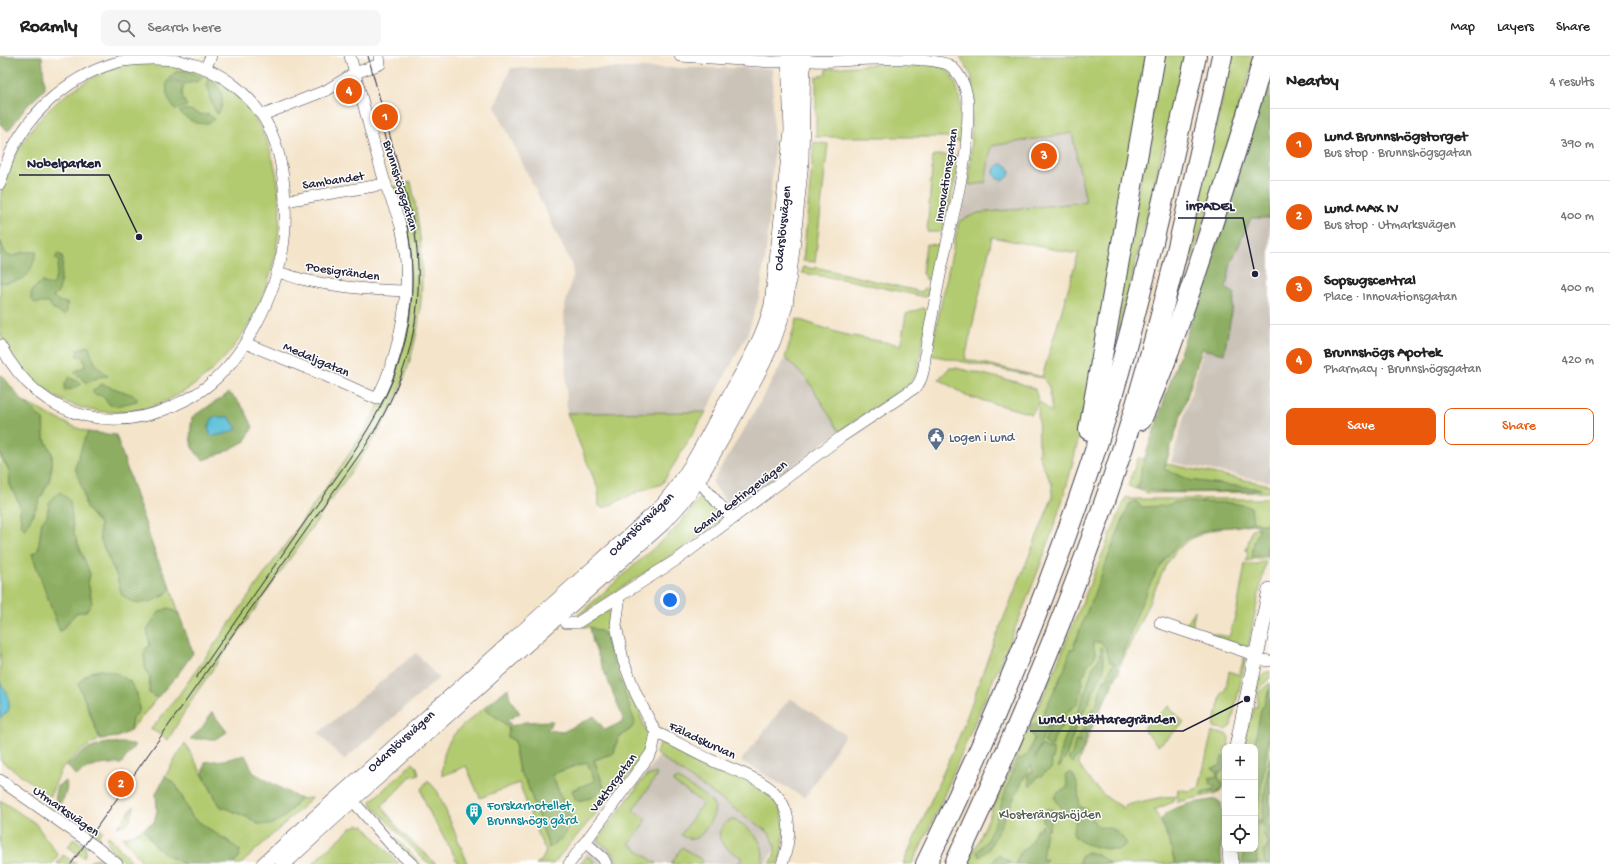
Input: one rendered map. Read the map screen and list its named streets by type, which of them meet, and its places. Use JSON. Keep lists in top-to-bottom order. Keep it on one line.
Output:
{"streets":{"main road":["Odarslövsvägen"],"street":["Innovationsgatan","Sambandet","Brunnshögsgatan","Poesigränden","Medaljgatan","Gamla Getingevägen","Fäladskurvan","Vektorgatan","Utmarksvägen"]},"crossings":[["Innovationsgatan","Odarslövsvägen"],["Innovationsgatan","Gamla Getingevägen"],["Sambandet","Brunnshögsgatan"],["Brunnshögsgatan","Poesigränden"],["Brunnshögsgatan","Medaljgatan"],["Gamla Getingevägen","Fäladskurvan"],["Fäladskurvan","Vektorgatan"]],"parks":["Klosterängshöjden"],"places":{"other":["Nobelparken","inPADEL","Lund Utsättaregränden"],"public building":["Logen i Lund"],"building":["Forskarhotellet, Brunnshögs gård"]},"page":{"header":"Roamly","search":"Search here","nav":["Map","Layers","Share"],"heading":["Nearby","4 results"],"pins":["4","1","3","2"],"list":[{"mark":"1","name":"Lund Brunnshögstorget","note":"Bus stop · Brunnshögsgatan","value":"390 m"},{"mark":"2","name":"Lund MAX IV","note":"Bus stop · Utmarksvägen","value":"400 m"},{"mark":"3","name":"Sopsugscentral","note":"Place · Innovationsgatan","value":"400 m"},{"mark":"4","name":"Brunnshögs Apotek","note":"Pharmacy · Brunnshögsgatan","value":"420 m"}],"buttons":["Save","Share"],"map_buttons":["+","−"]}}
